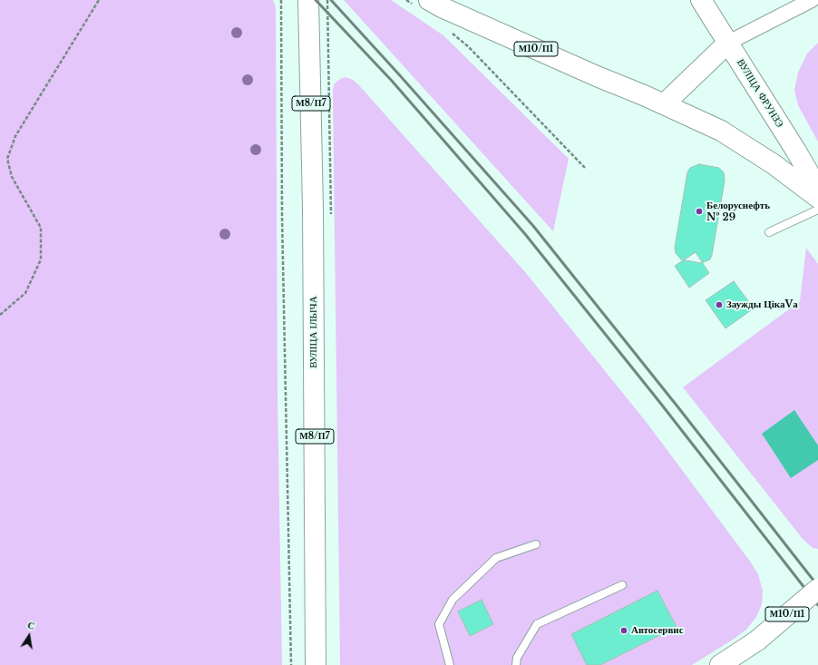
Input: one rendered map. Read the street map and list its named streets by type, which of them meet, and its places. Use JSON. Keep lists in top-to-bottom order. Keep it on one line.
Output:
{"streets":{"main road":["М10/П1","ВУЛІЦА ФРУНЗЭ","М8/П7","ВУЛІЦА ІЛЬІЧА"]},"places":["Белоруснефть № 29","Заужды ЦікаVа","Автосервис"],"north":"top"}
